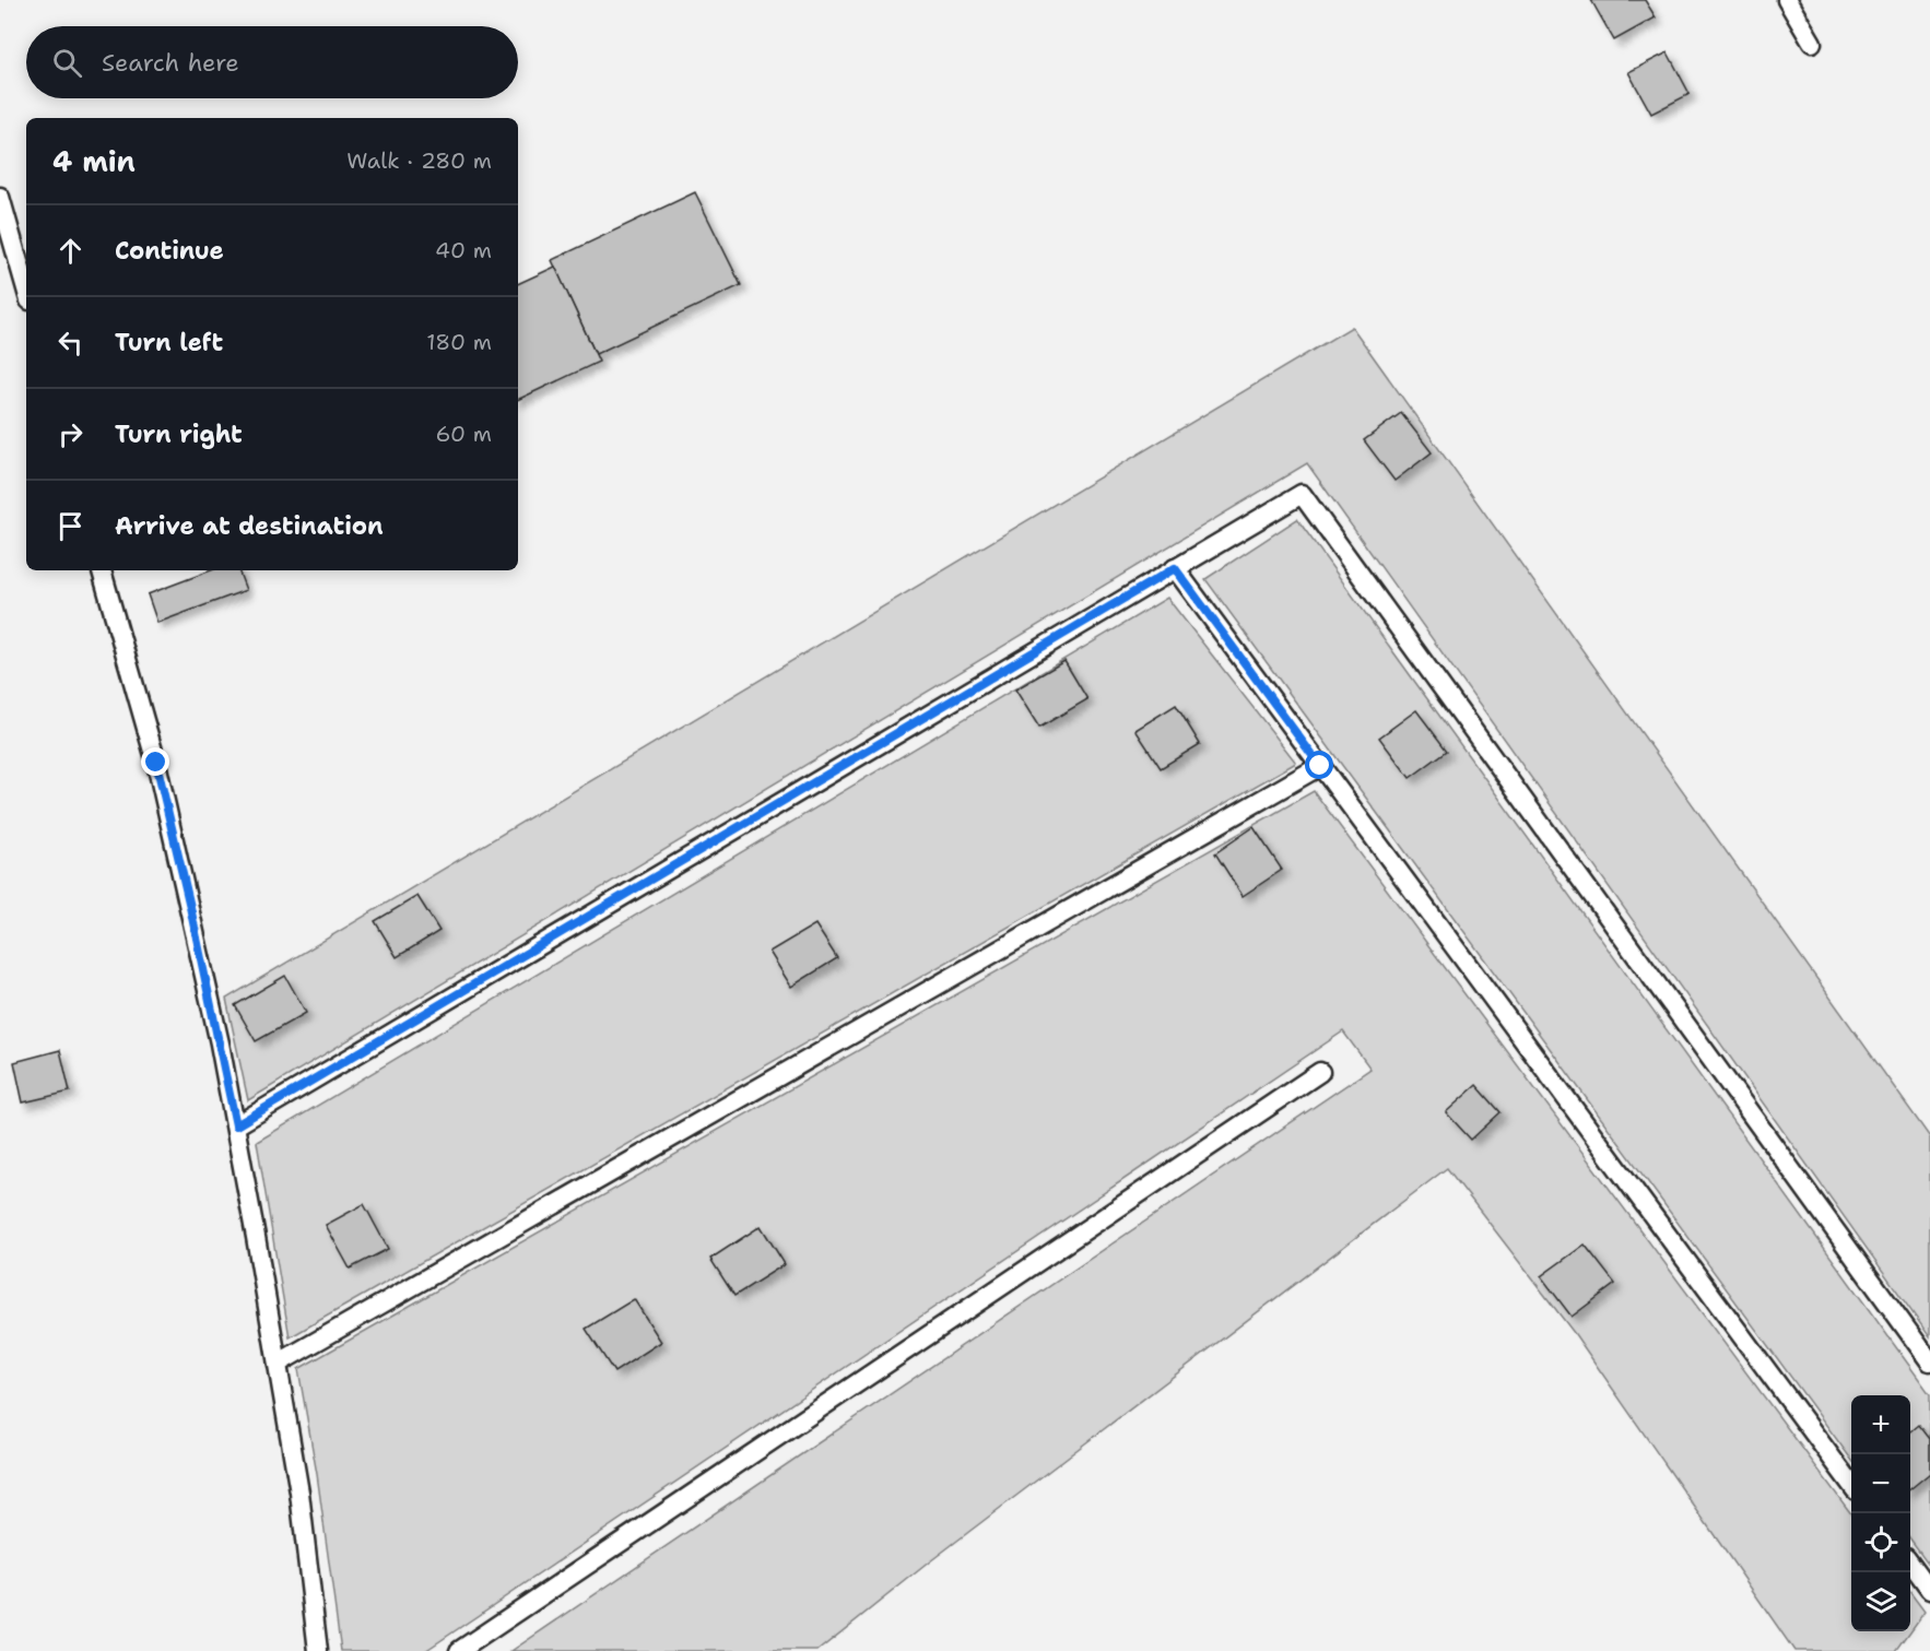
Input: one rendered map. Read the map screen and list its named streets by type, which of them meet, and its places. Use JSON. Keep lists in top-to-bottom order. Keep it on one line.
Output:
{"page":{"search":"Search here","heading":["4 min","Walk · 280 m"],"list":[["Continue","40 m"],["Turn left","180 m"],["Turn right","60 m"],"Arrive at destination"],"map_buttons":["+","−"]}}
